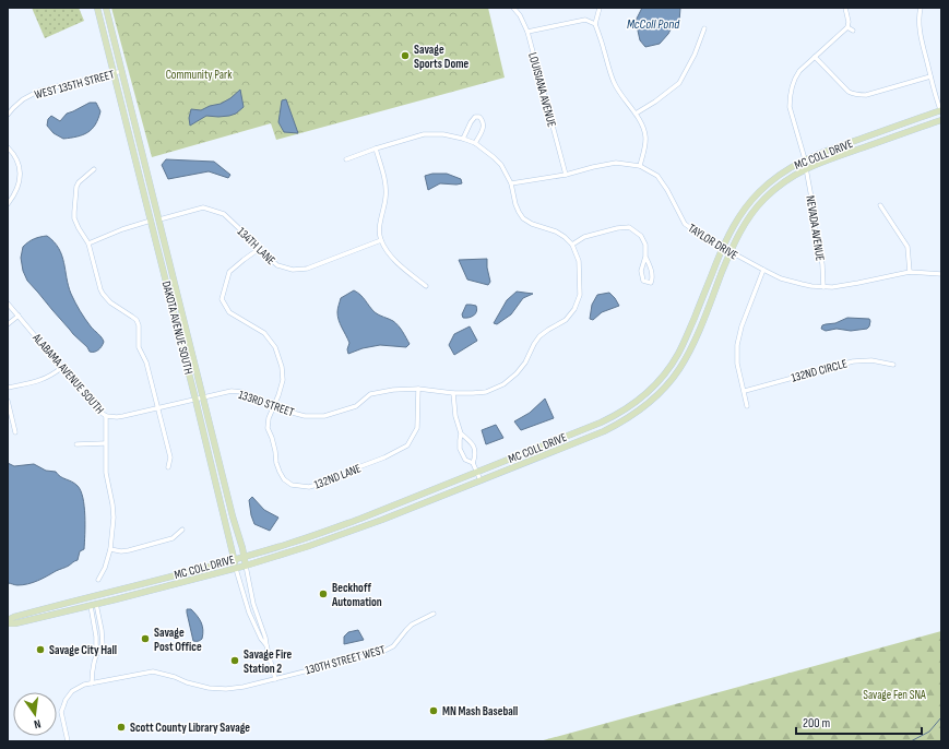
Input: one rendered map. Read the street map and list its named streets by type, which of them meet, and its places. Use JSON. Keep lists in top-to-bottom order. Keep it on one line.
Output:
{"streets":{"main road":["MC COLL DRIVE","DAKOTA AVENUE SOUTH"],"street":["WEST 135TH STREET","LOUISIANA AVENUE","NEVADA AVENUE","TAYLOR DRIVE","134TH LANE","132ND CIRCLE","ALABAMA AVENUE SOUTH","133RD STREET","132ND LANE","130TH STREET WEST"]},"crossings":[["WEST 135TH STREET","DAKOTA AVENUE SOUTH"],["LOUISIANA AVENUE","TAYLOR DRIVE"],["MC COLL DRIVE","NEVADA AVENUE"],["MC COLL DRIVE","TAYLOR DRIVE"],["MC COLL DRIVE","DAKOTA AVENUE SOUTH"],["NEVADA AVENUE","TAYLOR DRIVE"],["134TH LANE","DAKOTA AVENUE SOUTH"],["134TH LANE","132ND LANE"],["DAKOTA AVENUE SOUTH","133RD STREET"],["DAKOTA AVENUE SOUTH","130TH STREET WEST"],["ALABAMA AVENUE SOUTH","133RD STREET"],["133RD STREET","132ND LANE"]],"water":["McColl Pond"],"parks":["Community Park","Savage Fen SNA"],"places":["Savage Sports Dome","Beckhoff Automation","Savage Post Office","Savage City Hall","Savage Fire Station 2","MN Mash Baseball","Scott County Library Savage"],"scale_bar":"200 m","north":"bottom"}
